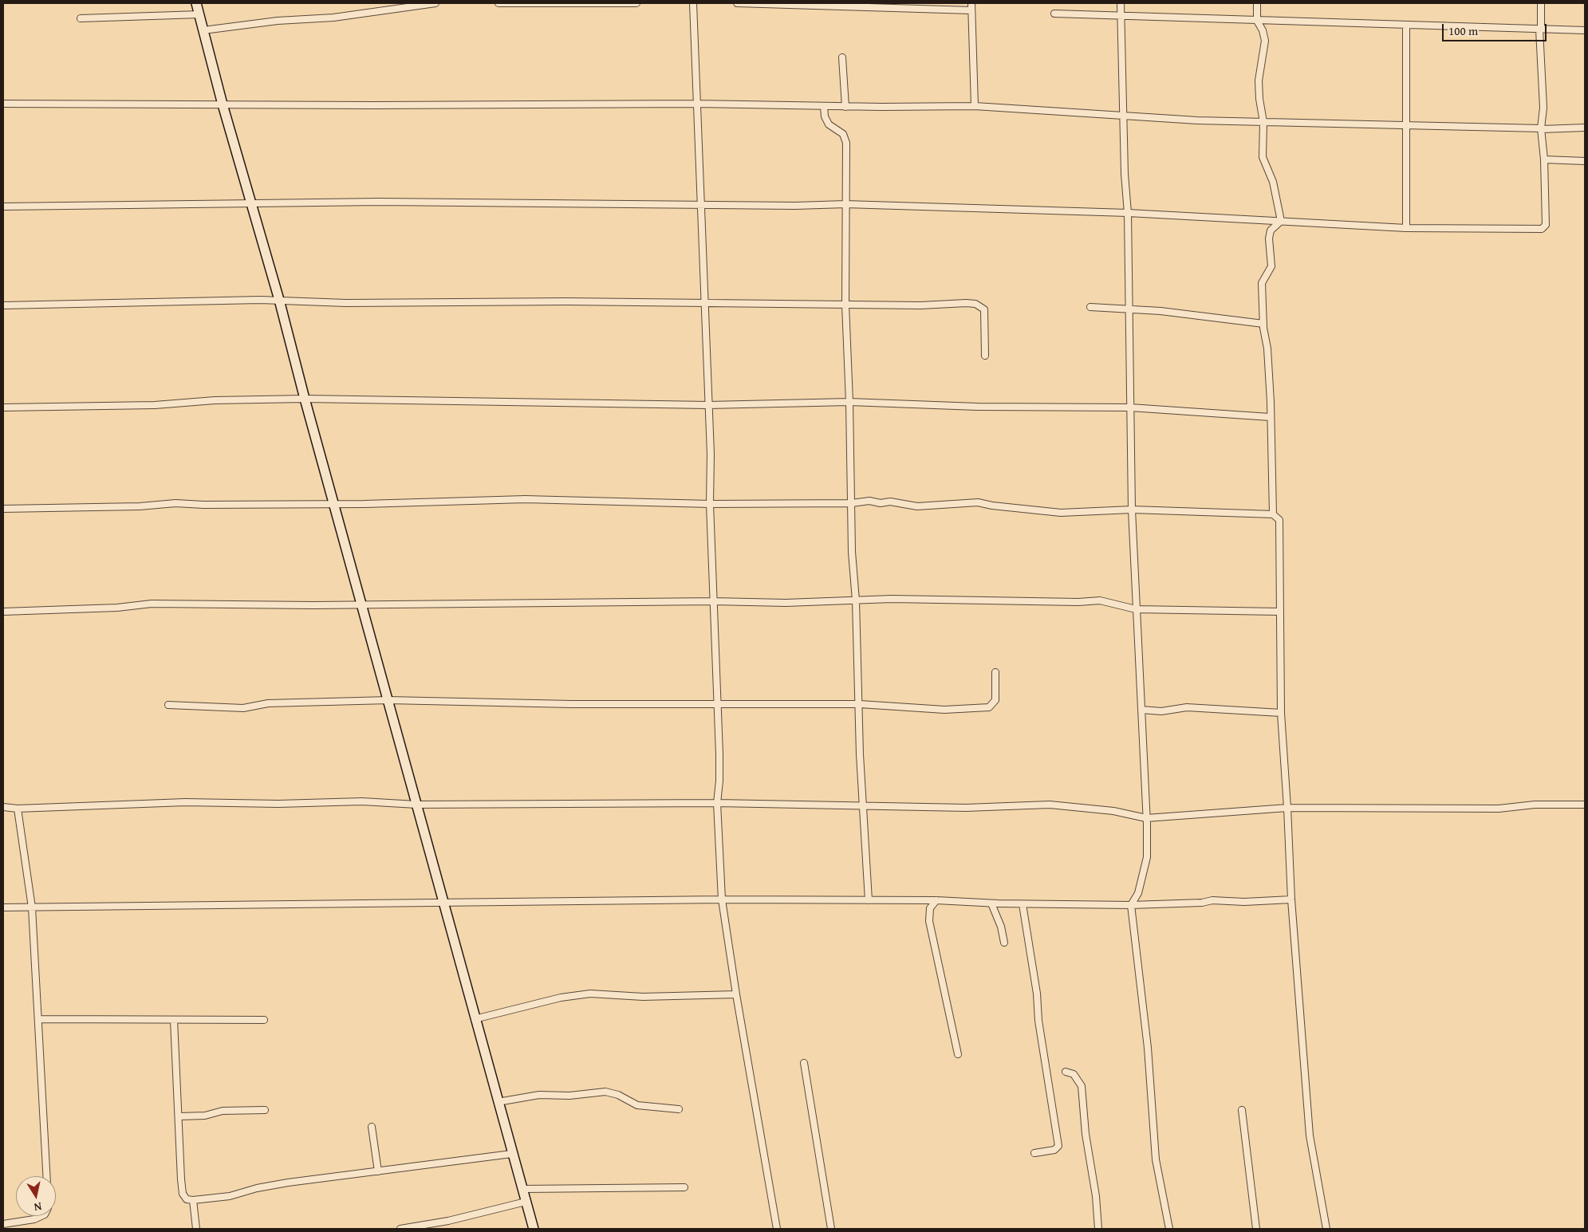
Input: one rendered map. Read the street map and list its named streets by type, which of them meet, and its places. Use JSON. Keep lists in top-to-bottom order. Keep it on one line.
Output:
{"scale_bar":"100 m","north":"bottom"}
